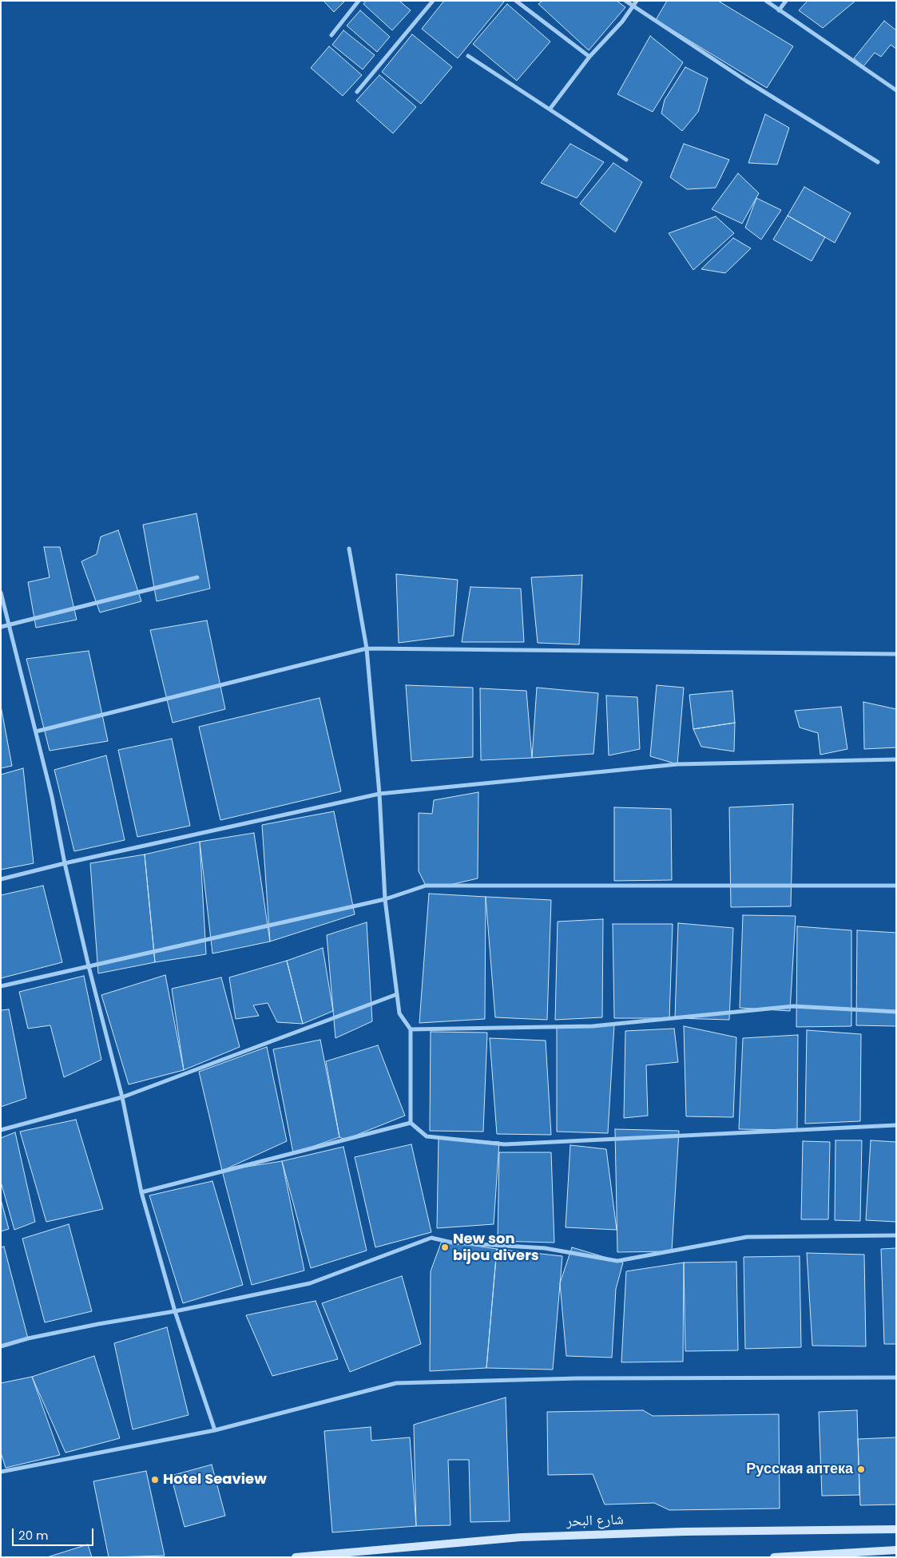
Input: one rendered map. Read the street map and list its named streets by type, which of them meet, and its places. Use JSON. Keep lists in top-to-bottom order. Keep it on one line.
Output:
{"streets":{"main road":["شارع البحر"]},"places":["New son bijou divers","Русская аптека","Hotel Seaview"],"scale_bar":"20 m"}
